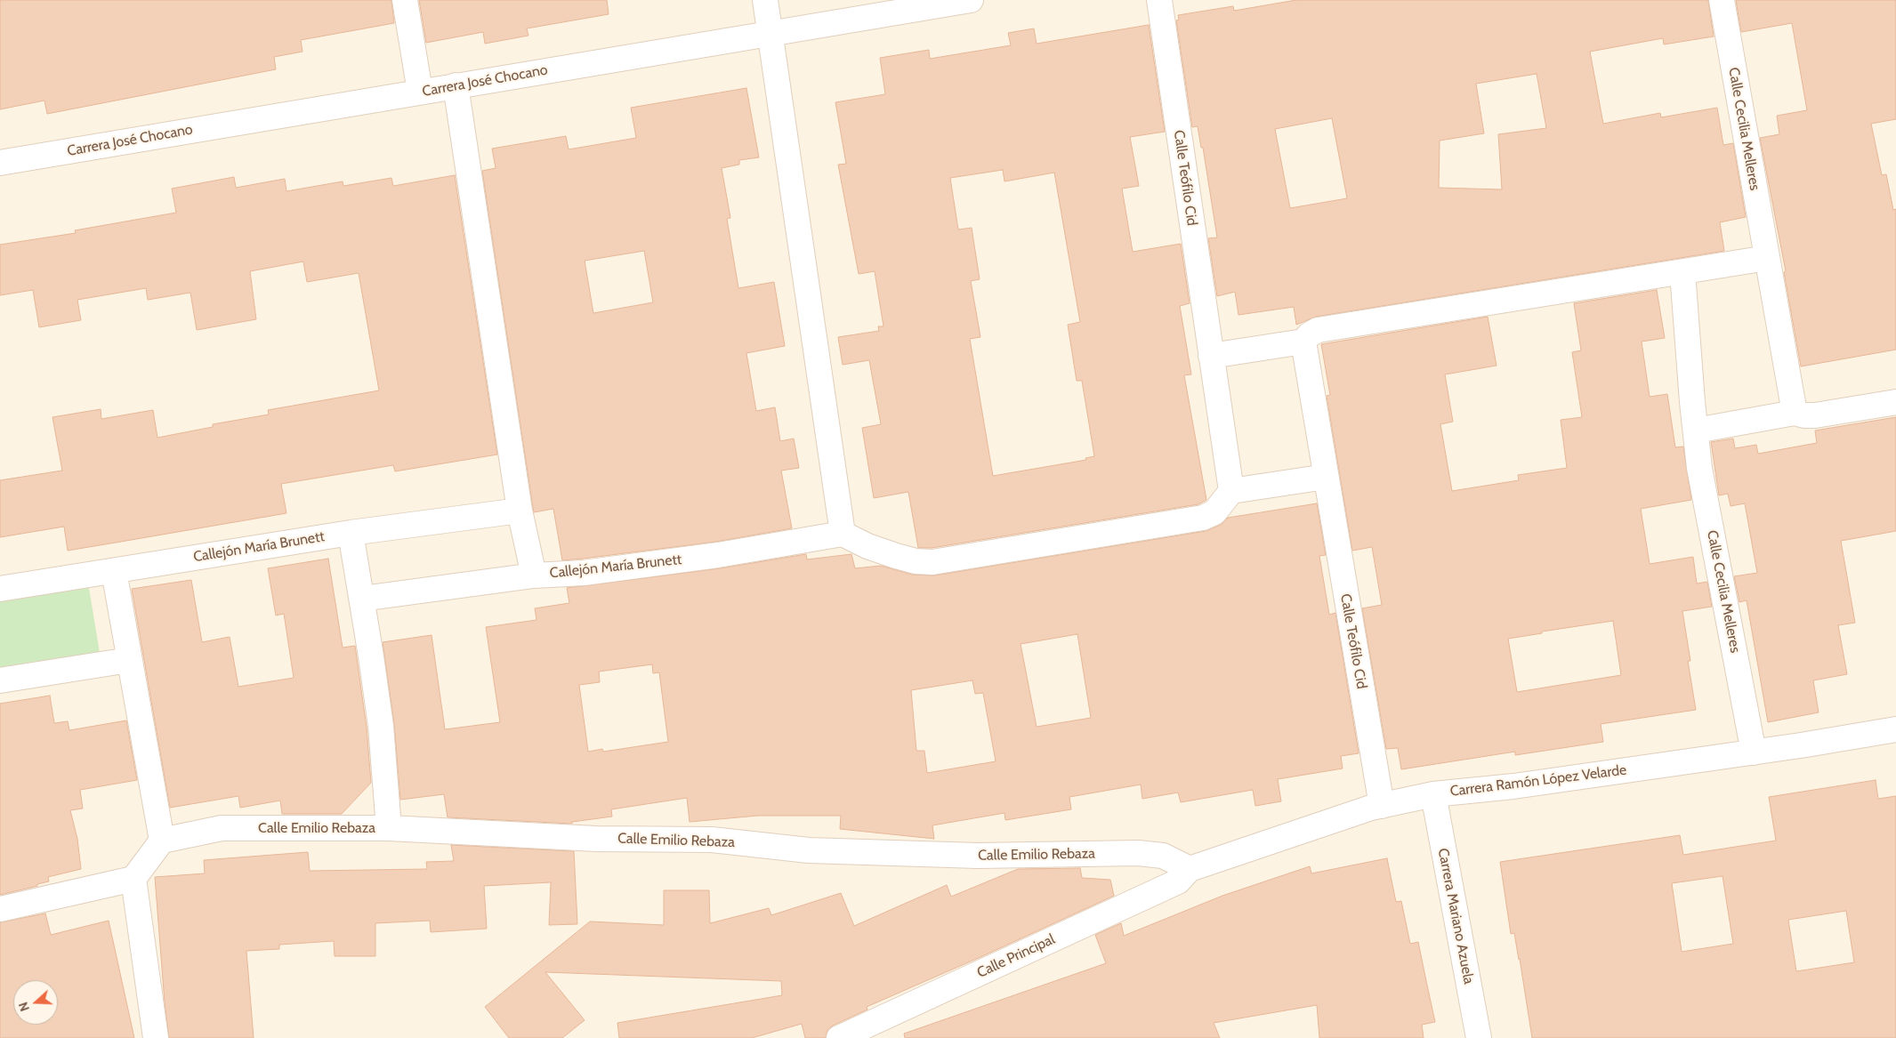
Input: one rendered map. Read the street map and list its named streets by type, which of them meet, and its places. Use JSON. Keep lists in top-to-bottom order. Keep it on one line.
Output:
{"streets":{"street":["Carrera José Chocano","Calle Cecilia Melleres","Calle Teófilo Cid","Callejón María Brunett","Carrera Ramón López Velarde","Calle Emilio Rebaza","Carrera Mariano Azuela","Calle Principal"]},"crossings":[["Calle Cecilia Melleres","Carrera Ramón López Velarde"],["Calle Teófilo Cid","Carrera Ramón López Velarde"],["Carrera Ramón López Velarde","Calle Emilio Rebaza"],["Carrera Ramón López Velarde","Carrera Mariano Azuela"],["Carrera Ramón López Velarde","Calle Principal"],["Calle Emilio Rebaza","Calle Principal"]],"north":"left"}
